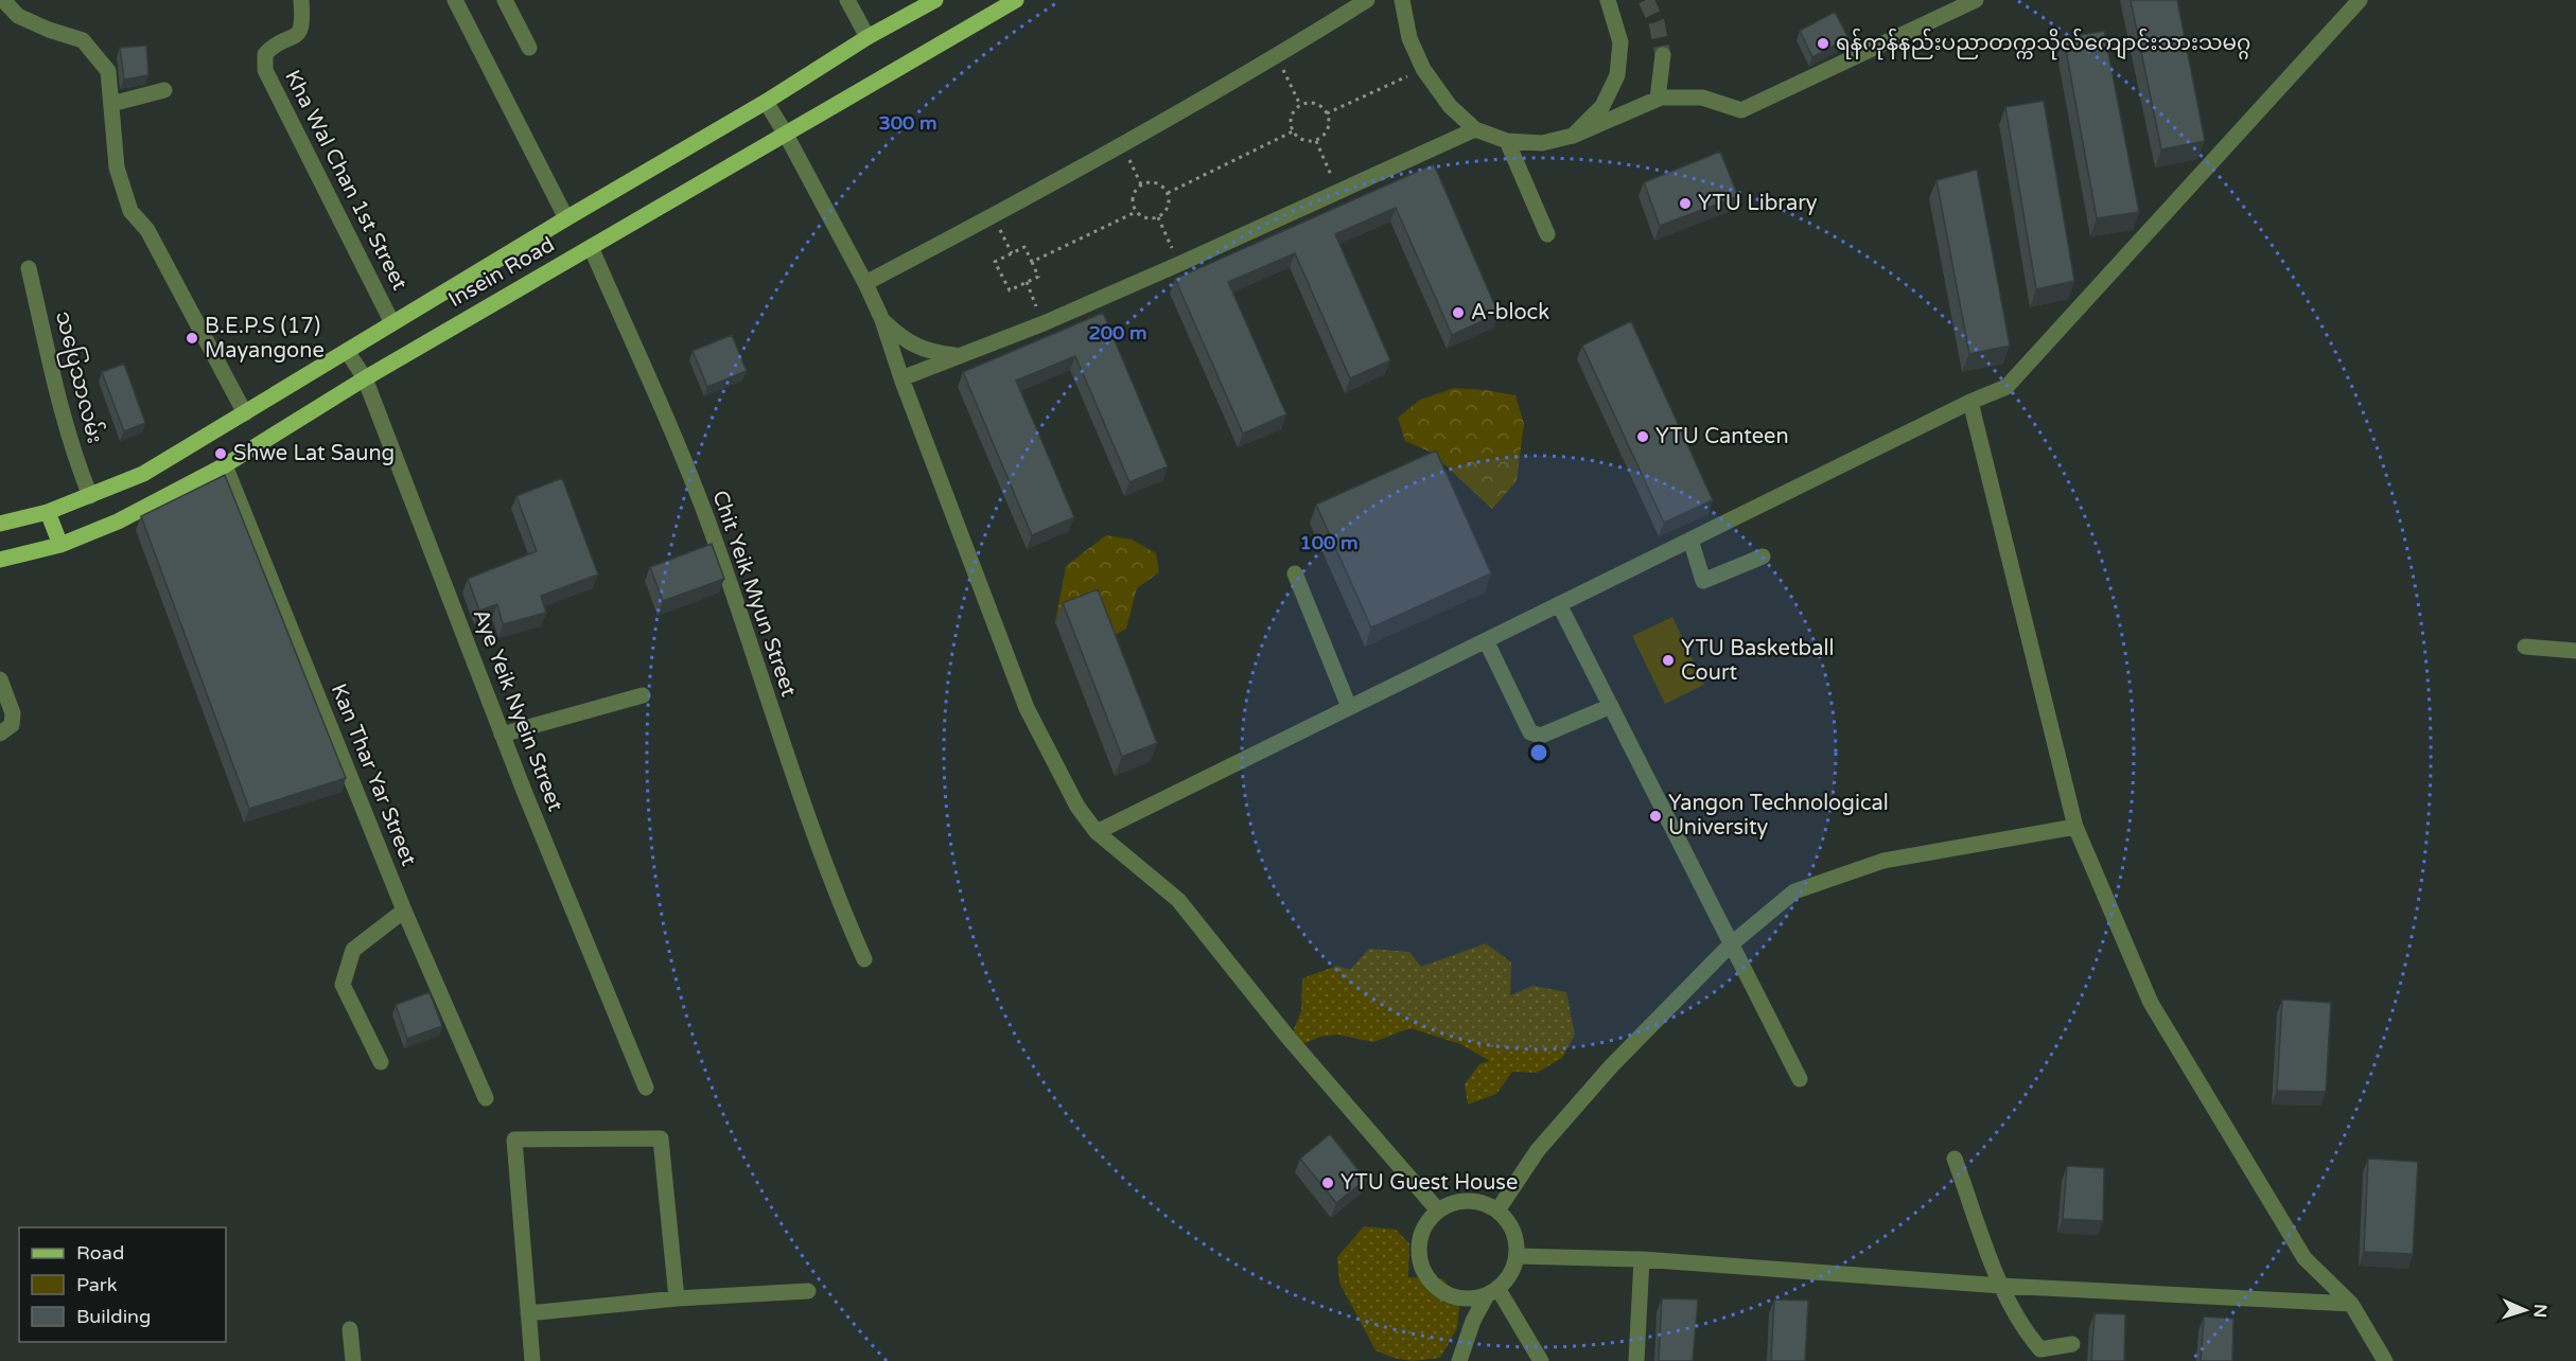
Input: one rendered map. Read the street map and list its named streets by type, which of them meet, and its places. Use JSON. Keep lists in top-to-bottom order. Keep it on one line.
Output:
{"streets":{"main road":["Insein Road"],"street":["Kha Wal Chan 1st Street","သပြေသာလမ်း","Chit Yeik Myun Street","Aye Yeik Nyein Street","Kan Thar Yar Street"]},"crossings":[["Kha Wal Chan 1st Street","Insein Road"],["Insein Road","သပြေသာလမ်း"],["Insein Road","Chit Yeik Myun Street"],["Insein Road","Aye Yeik Nyein Street"],["Insein Road","Kan Thar Yar Street"]],"places":["ရန်ကုန်နည်းပညာတက္ကသိုလ်ကျောင်းသားသမဂ္ဂ","YTU Library","A-block","B.E.P.S (17) Mayangone","YTU Canteen","Shwe Lat Saung","YTU Basketball Court","Yangon Technological University","YTU Guest House"],"legend":["Road","Park","Building"],"north":"right","rings":["300 m","200 m","100 m"]}
